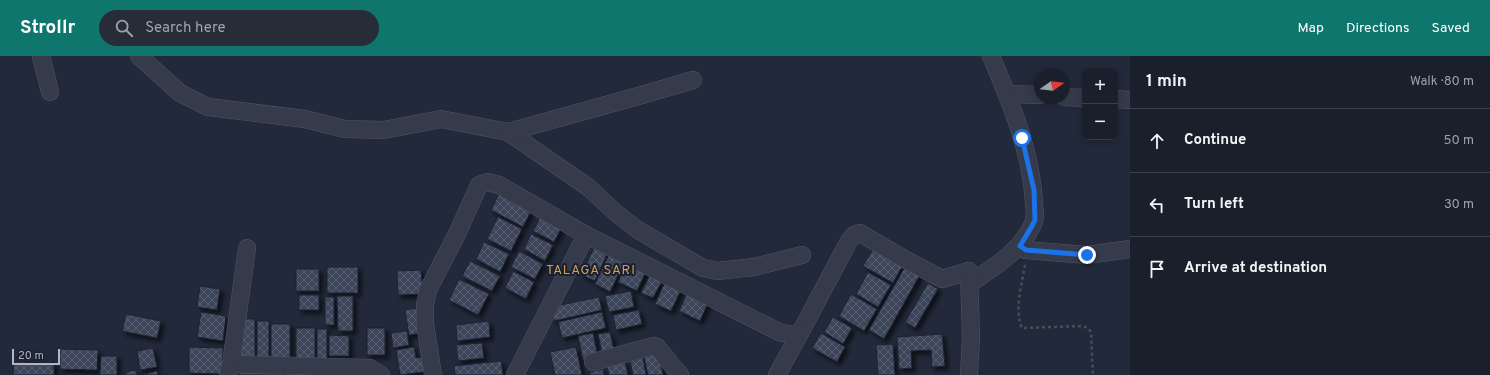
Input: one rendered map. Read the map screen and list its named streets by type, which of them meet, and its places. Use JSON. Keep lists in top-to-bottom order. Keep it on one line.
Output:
{"districts":["TALAGA SARI"],"scale_bar":"20 m","north":"right","page":{"header":"Strollr","search":"Search here","nav":["Map","Directions","Saved"],"heading":["1 min","Walk · 80 m"],"map_buttons":["+","−"],"list":[["Continue","50 m"],["Turn left","30 m"],"Arrive at destination"],"scale":"20 m"}}
